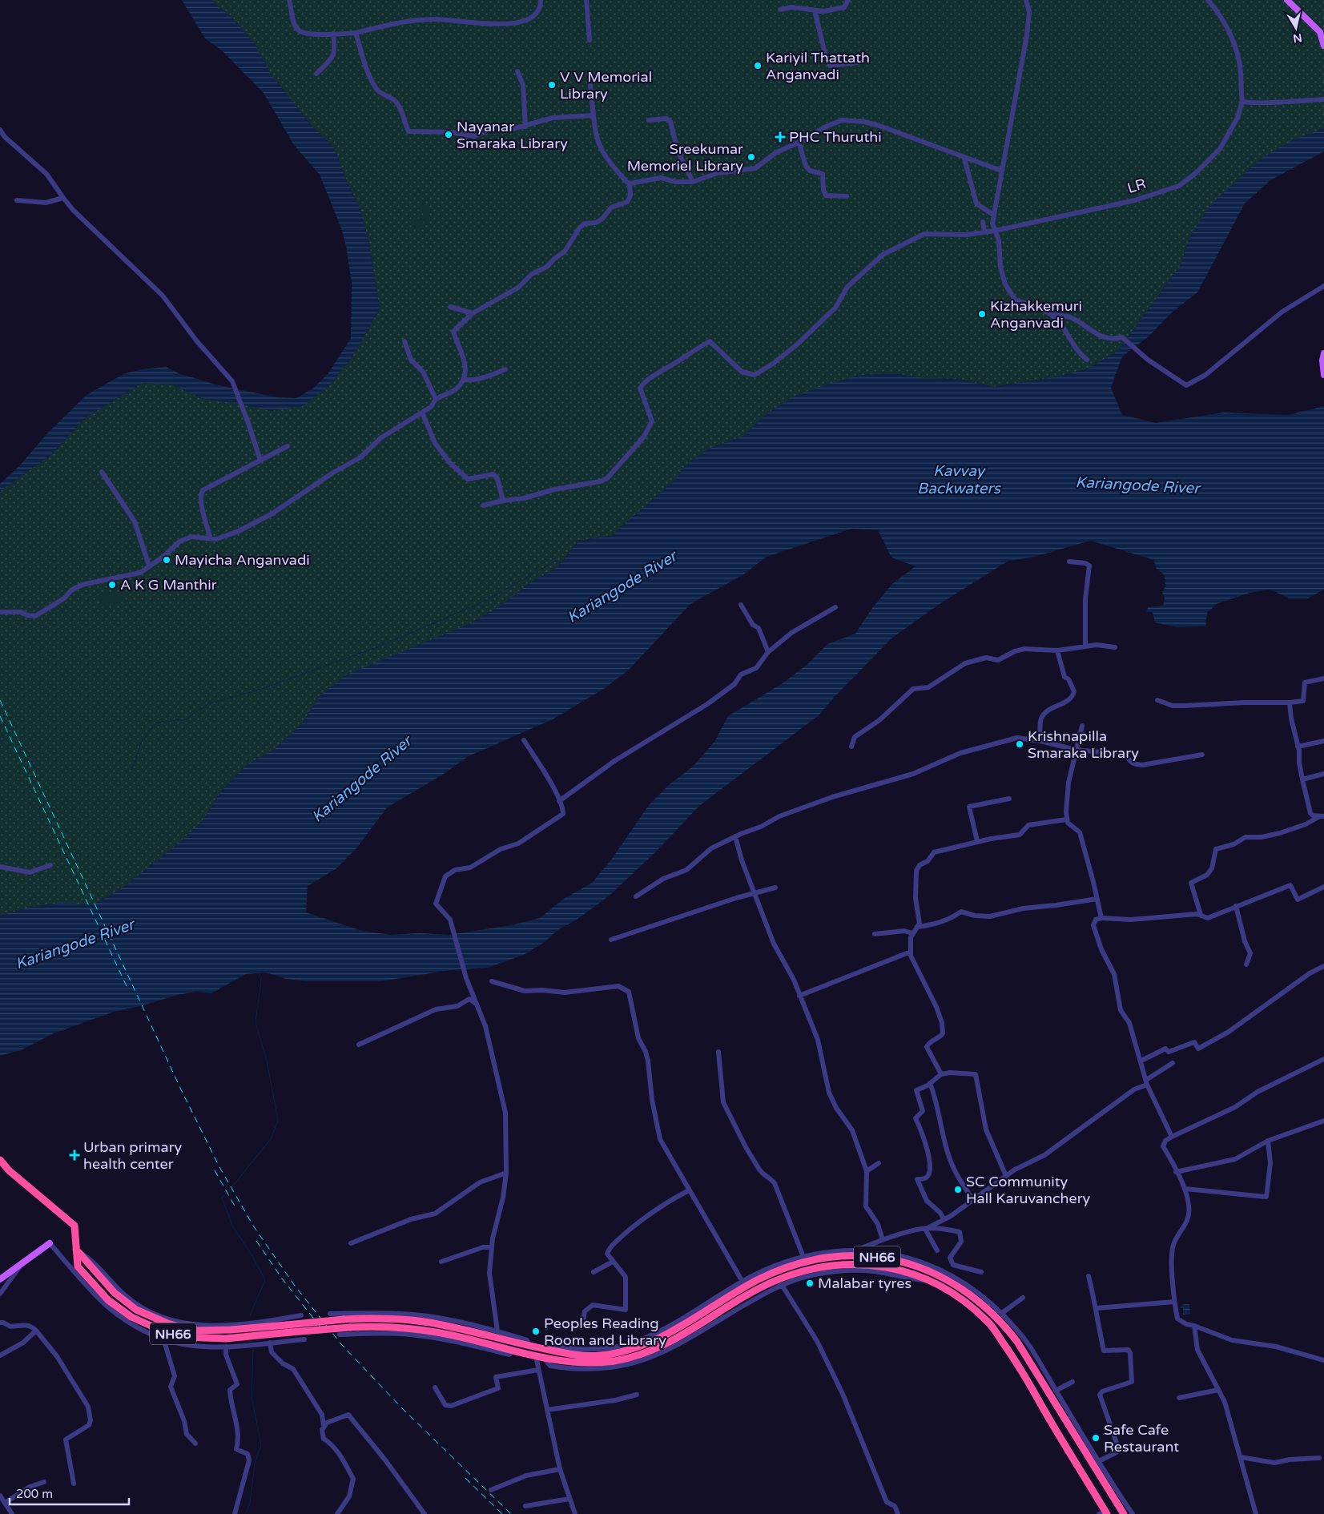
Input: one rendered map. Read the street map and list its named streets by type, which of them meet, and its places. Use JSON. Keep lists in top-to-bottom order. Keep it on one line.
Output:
{"streets":{"highway":["NH66"],"street":["LR"]},"water":["Kavvay Backwaters","Kariangode River"],"places":{"other":["Kariyil Thattath Anganvadi","V V Memorial Library","Nayanar Smaraka Library","Sreekumar Memoriel Library","Kizhakkemuri Anganvadi","Mayicha Anganvadi","A K G Manthir","Krishnapilla Smaraka Library","SC Community Hall Karuvanchery","Malabar tyres","Peoples Reading Room and Library","Safe Cafe Restaurant"],"health":["PHC Thuruthi","Urban primary health center"]},"scale_bar":"200 m","north":"bottom"}
